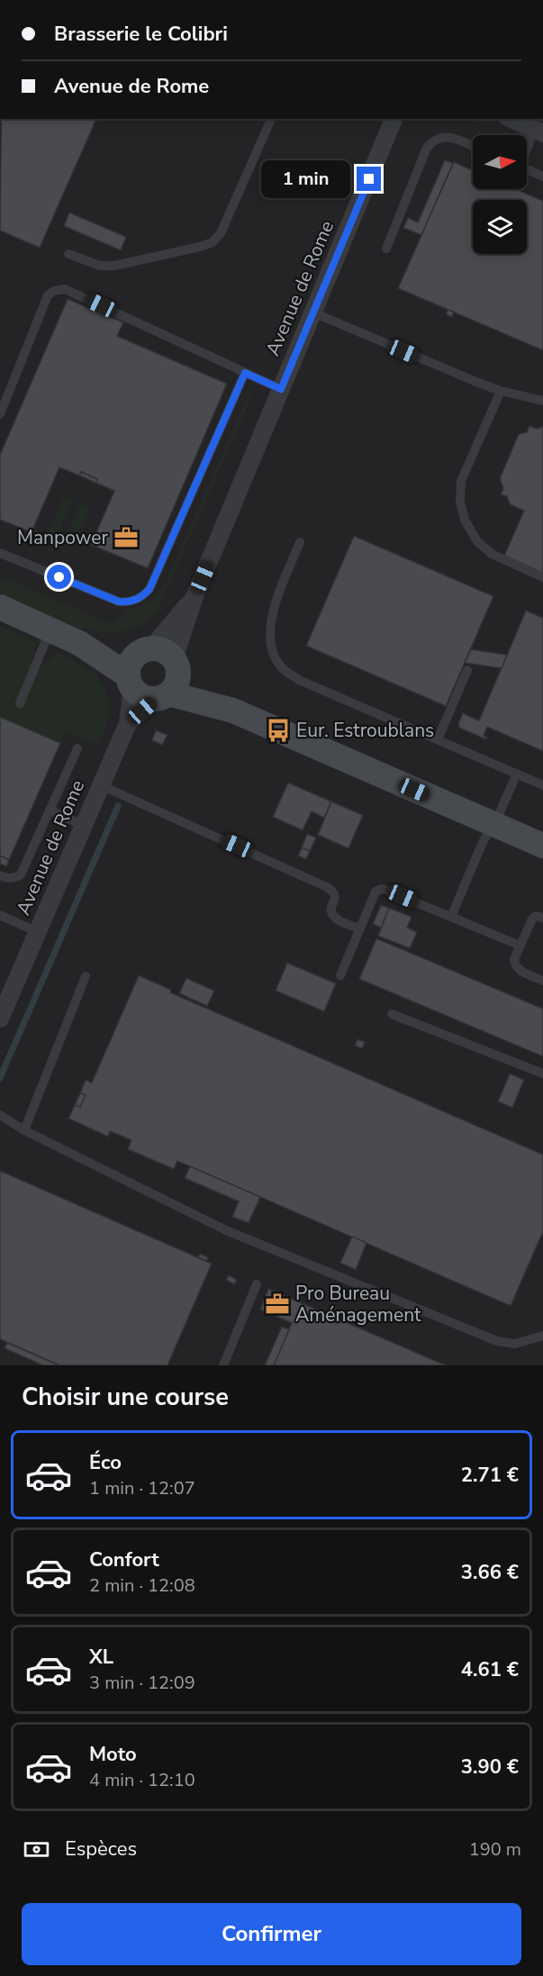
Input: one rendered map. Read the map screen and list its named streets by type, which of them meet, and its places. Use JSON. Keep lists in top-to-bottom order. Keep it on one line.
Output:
{"streets":{"street":["Avenue de Rome"]},"places":{"office":["Manpower","Pro Bureau Aménagement"],"bus stop":["Eur. Estroublans"]},"north":"right","page":{"banner":["Brasserie le Colibri","Avenue de Rome"],"bubble":"1 min","heading":"Choisir une course","list":[{"name":"Éco","note":"1 min · 12:07","value":"2.71 €"},{"name":"Confort","note":"2 min · 12:08","value":"3.66 €"},{"name":"XL","note":"3 min · 12:09","value":"4.61 €"},{"name":"Moto","note":"4 min · 12:10","value":"3.90 €"}],"pay":["Espèces","190 m"],"buttons":"Confirmer"}}
